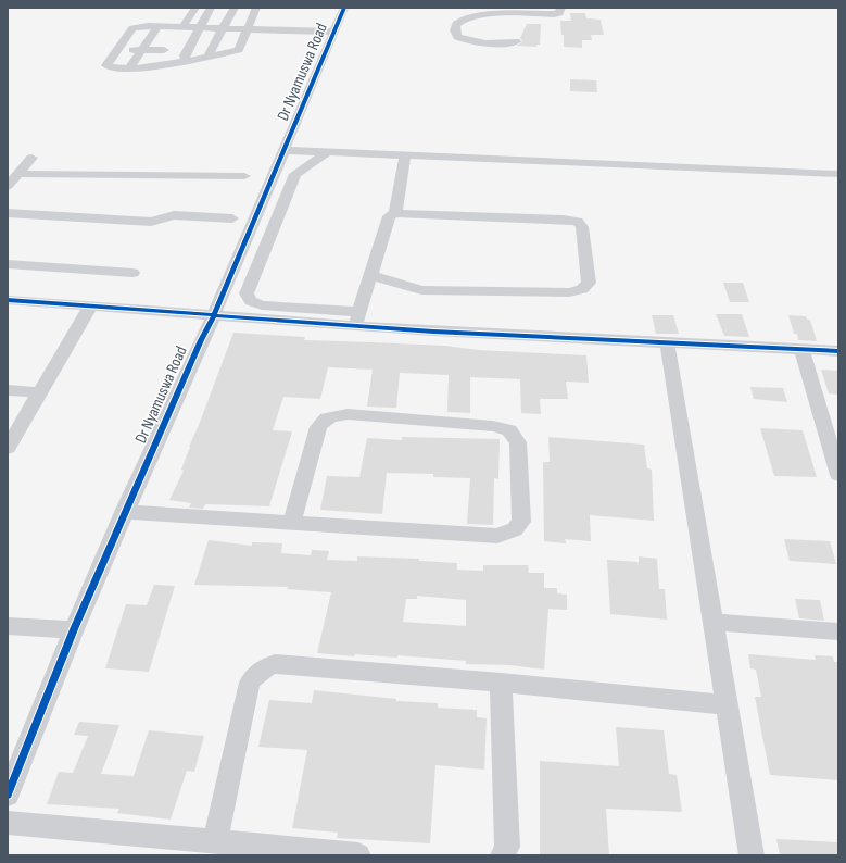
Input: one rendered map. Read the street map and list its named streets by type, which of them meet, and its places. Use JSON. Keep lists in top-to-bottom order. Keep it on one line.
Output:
{"streets":{"street":["Dr Nyamuswa Road"]}}
